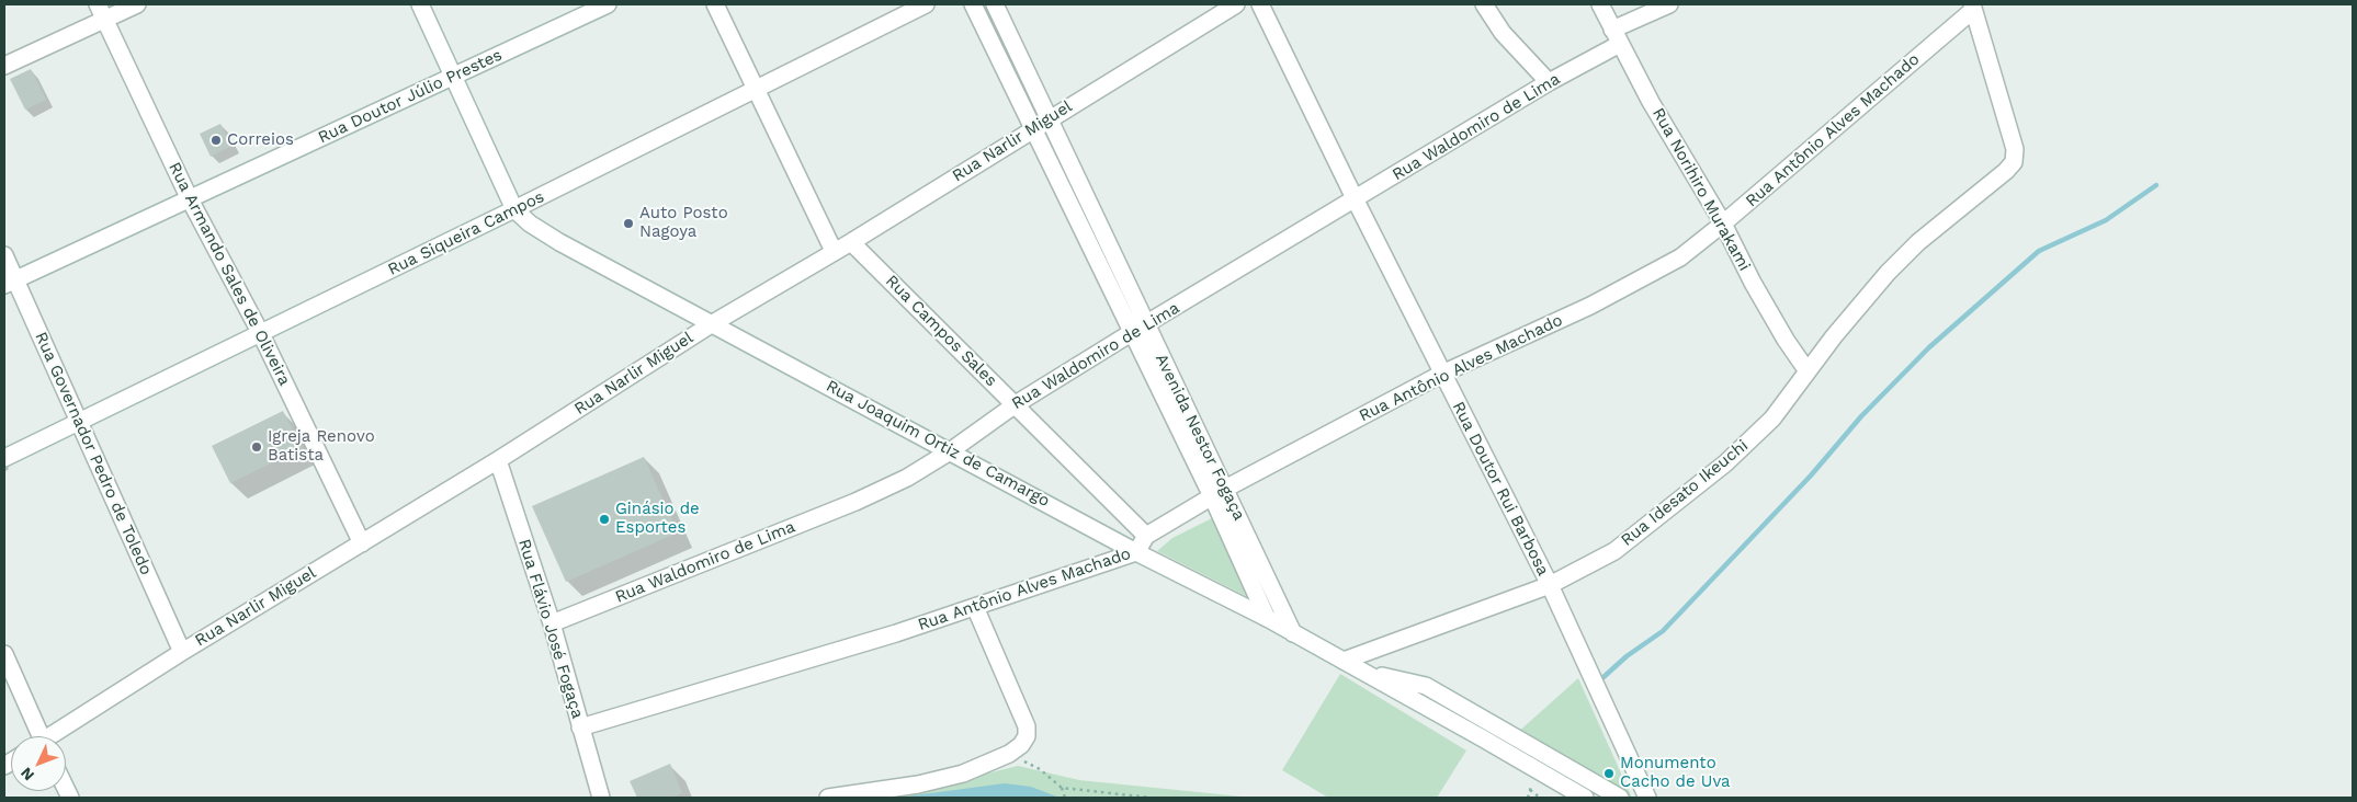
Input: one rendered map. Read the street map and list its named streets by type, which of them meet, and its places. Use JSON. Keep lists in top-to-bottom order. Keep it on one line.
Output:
{"streets":{"street":["Rua Doutor Júlio Prestes","Rua Waldomiro de Lima","Rua Antônio Alves Machado","Rua Narlir Miguel","Rua Norihiro Murakami","Rua Siqueira Campos","Rua Armando Sales de Oliveira","Rua Campos Sales","Avenida Nestor Fogaça","Rua Joaquim Ortiz de Camargo","Rua Governador Pedro de Toledo","Rua Doutor Rui Barbosa","Rua Idesato Ikeuchi","Rua Flávio José Fogaça"]},"crossings":[["Rua Doutor Júlio Prestes","Rua Armando Sales de Oliveira"],["Rua Doutor Júlio Prestes","Rua Governador Pedro de Toledo"],["Rua Waldomiro de Lima","Rua Norihiro Murakami"],["Rua Waldomiro de Lima","Rua Campos Sales"],["Rua Waldomiro de Lima","Avenida Nestor Fogaça"],["Rua Waldomiro de Lima","Rua Joaquim Ortiz de Camargo"],["Rua Waldomiro de Lima","Rua Doutor Rui Barbosa"],["Rua Waldomiro de Lima","Rua Flávio José Fogaça"],["Rua Antônio Alves Machado","Rua Norihiro Murakami"],["Rua Antônio Alves Machado","Rua Campos Sales"],["Rua Antônio Alves Machado","Avenida Nestor Fogaça"],["Rua Antônio Alves Machado","Rua Joaquim Ortiz de Camargo"],["Rua Antônio Alves Machado","Rua Doutor Rui Barbosa"],["Rua Antônio Alves Machado","Rua Idesato Ikeuchi"],["Rua Antônio Alves Machado","Rua Flávio José Fogaça"],["Rua Narlir Miguel","Rua Armando Sales de Oliveira"],["Rua Narlir Miguel","Rua Campos Sales"],["Rua Narlir Miguel","Avenida Nestor Fogaça"],["Rua Narlir Miguel","Rua Joaquim Ortiz de Camargo"],["Rua Narlir Miguel","Rua Governador Pedro de Toledo"],["Rua Narlir Miguel","Rua Flávio José Fogaça"],["Rua Norihiro Murakami","Rua Idesato Ikeuchi"],["Rua Siqueira Campos","Rua Armando Sales de Oliveira"],["Rua Siqueira Campos","Rua Joaquim Ortiz de Camargo"],["Rua Siqueira Campos","Rua Governador Pedro de Toledo"],["Avenida Nestor Fogaça","Rua Joaquim Ortiz de Camargo"],["Rua Joaquim Ortiz de Camargo","Rua Idesato Ikeuchi"],["Rua Doutor Rui Barbosa","Rua Idesato Ikeuchi"]],"places":["Correios","Auto Posto Nagoya","Igreja Renovo Batista","Ginásio de Esportes","Monumento Cacho de Uva"],"north":"bottom left"}
